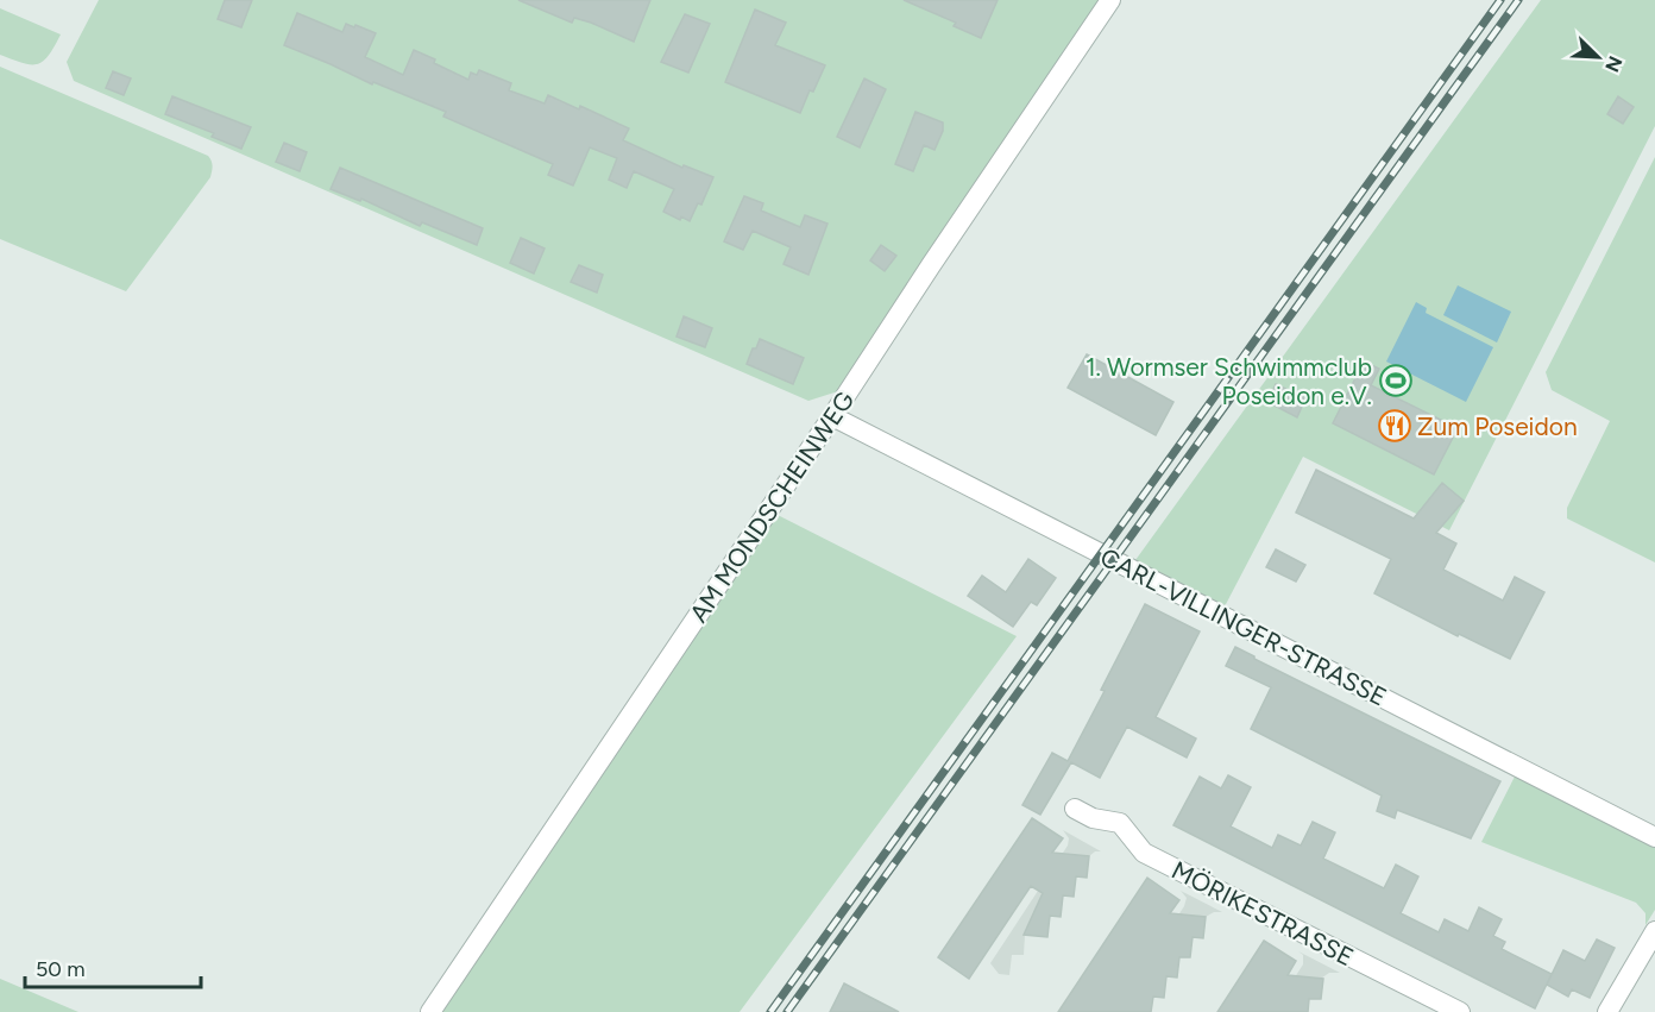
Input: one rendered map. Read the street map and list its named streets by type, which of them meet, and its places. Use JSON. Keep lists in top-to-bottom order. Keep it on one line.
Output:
{"streets":{"street":["AM MONDSCHEINWEG","CARL-VILLINGER-STRASSE","MÖRIKESTRASSE"]},"crossings":[["AM MONDSCHEINWEG","CARL-VILLINGER-STRASSE"]],"places":{"sports":["1. Wormser Schwimmclub Poseidon e.V."],"restaurant":["Zum Poseidon"]},"scale_bar":"50 m","north":"bottom right"}
